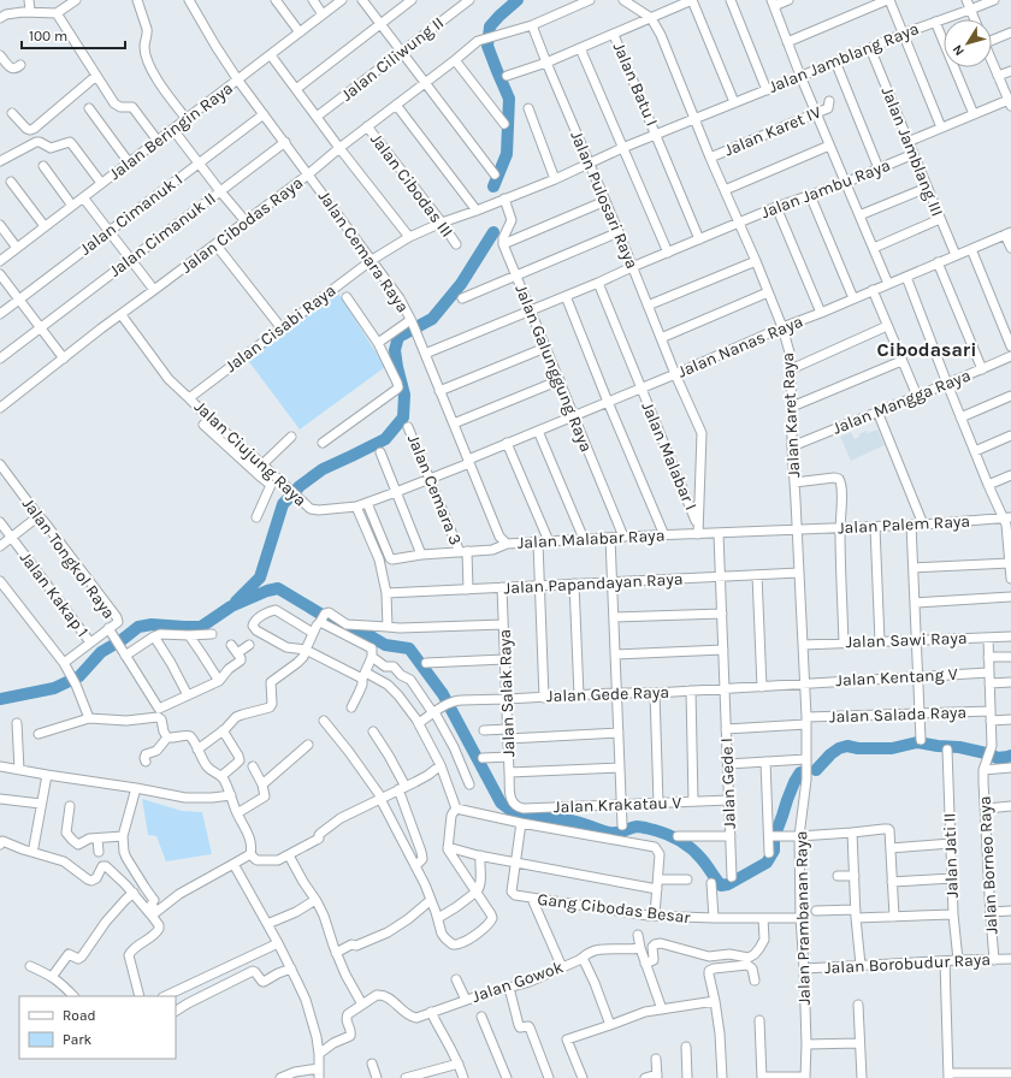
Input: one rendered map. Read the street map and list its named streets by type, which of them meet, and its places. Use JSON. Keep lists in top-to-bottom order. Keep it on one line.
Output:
{"streets":{"street":["Jalan Jamblang Raya","Jalan Ciliwung II","Jalan Batu I","Jalan Beringin Raya","Jalan Karet IV","Jalan Jamblang III","Jalan Cibodas III","Jalan Jambu Raya","Jalan Pulosari Raya","Jalan Cimanuk I","Jalan Cibodas Raya","Jalan Cimanuk II","Jalan Cemara Raya","Jalan Cisabi Raya","Jalan Nanas Raya","Jalan Galunggung Raya","Jalan Mangga Raya","Jalan Karet Raya","Jalan Ciujung Raya","Jalan Malabar I","Jalan Cemara 3","Jalan Palem Raya","Jalan Malabar Raya","Jalan Tongkol Raya","Jalan Papandayan Raya","Jalan Kakap 1","Jalan Sawi Raya","Jalan Kentang V","Jalan Salak Raya","Jalan Gede Raya","Jalan Salada Raya","Jalan Gede I","Jalan Krakatau V","Jalan Jati II","Jalan Borneo Raya","Gang Cibodas Besar","Jalan Prambanan Raya","Jalan Borobudur Raya","Jalan Gowok"]},"crossings":[["Jalan Jamblang Raya","Jalan Batu I"],["Jalan Jamblang Raya","Jalan Jamblang III"],["Jalan Jamblang Raya","Jalan Pulosari Raya"],["Jalan Jamblang Raya","Jalan Karet Raya"],["Jalan Batu I","Jalan Jambu Raya"],["Jalan Beringin Raya","Jalan Cemara Raya"],["Jalan Karet IV","Jalan Karet Raya"],["Jalan Jamblang III","Jalan Jambu Raya"],["Jalan Jamblang III","Jalan Nanas Raya"],["Jalan Cibodas III","Jalan Cibodas Raya"],["Jalan Jambu Raya","Jalan Pulosari Raya"],["Jalan Jambu Raya","Jalan Cemara Raya"],["Jalan Jambu Raya","Jalan Galunggung Raya"],["Jalan Jambu Raya","Jalan Karet Raya"],["Jalan Jambu Raya","Jalan Malabar I"],["Jalan Pulosari Raya","Jalan Cibodas Raya"],["Jalan Pulosari Raya","Jalan Nanas Raya"],["Jalan Pulosari Raya","Jalan Malabar I"],["Jalan Pulosari Raya","Jalan Malabar Raya"],["Jalan Cimanuk I","Jalan Cemara Raya"],["Jalan Cibodas Raya","Jalan Cemara Raya"],["Jalan Cibodas Raya","Jalan Ciujung Raya"],["Jalan Cimanuk II","Jalan Cemara Raya"],["Jalan Cemara Raya","Jalan Cisabi Raya"],["Jalan Cemara Raya","Jalan Nanas Raya"],["Jalan Cemara Raya","Jalan Ciujung Raya"],["Jalan Cemara Raya","Jalan Malabar Raya"],["Jalan Cisabi Raya","Jalan Ciujung Raya"],["Jalan Nanas Raya","Jalan Galunggung Raya"],["Jalan Nanas Raya","Jalan Karet Raya"],["Jalan Nanas Raya","Jalan Ciujung Raya"],["Jalan Nanas Raya","Jalan Malabar I"],["Jalan Galunggung Raya","Jalan Malabar Raya"],["Jalan Mangga Raya","Jalan Karet Raya"],["Jalan Karet Raya","Jalan Palem Raya"],["Jalan Karet Raya","Jalan Malabar Raya"],["Jalan Karet Raya","Jalan Papandayan Raya"],["Jalan Karet Raya","Jalan Sawi Raya"],["Jalan Karet Raya","Jalan Kentang V"],["Jalan Karet Raya","Jalan Gede Raya"],["Jalan Karet Raya","Jalan Salada Raya"],["Jalan Karet Raya","Jalan Prambanan Raya"],["Jalan Ciujung Raya","Jalan Cemara 3"],["Jalan Ciujung Raya","Jalan Malabar Raya"],["Jalan Cemara 3","Jalan Malabar Raya"],["Jalan Palem Raya","Jalan Malabar Raya"],["Jalan Malabar Raya","Jalan Gede I"],["Jalan Tongkol Raya","Jalan Kakap 1"],["Jalan Papandayan Raya","Jalan Salak Raya"],["Jalan Papandayan Raya","Jalan Gede I"],["Jalan Kentang V","Jalan Gede Raya"],["Jalan Salak Raya","Jalan Gede Raya"],["Jalan Salak Raya","Jalan Krakatau V"],["Jalan Gede Raya","Jalan Gede I"],["Jalan Salada Raya","Jalan Gede I"],["Jalan Gede I","Jalan Krakatau V"],["Jalan Jati II","Jalan Borobudur Raya"],["Jalan Borneo Raya","Jalan Borobudur Raya"],["Gang Cibodas Besar","Jalan Prambanan Raya"],["Jalan Prambanan Raya","Jalan Borobudur Raya"]],"districts":["Cibodasari"],"legend":["Road","Park"],"scale_bar":"100 m","north":"bottom left"}
